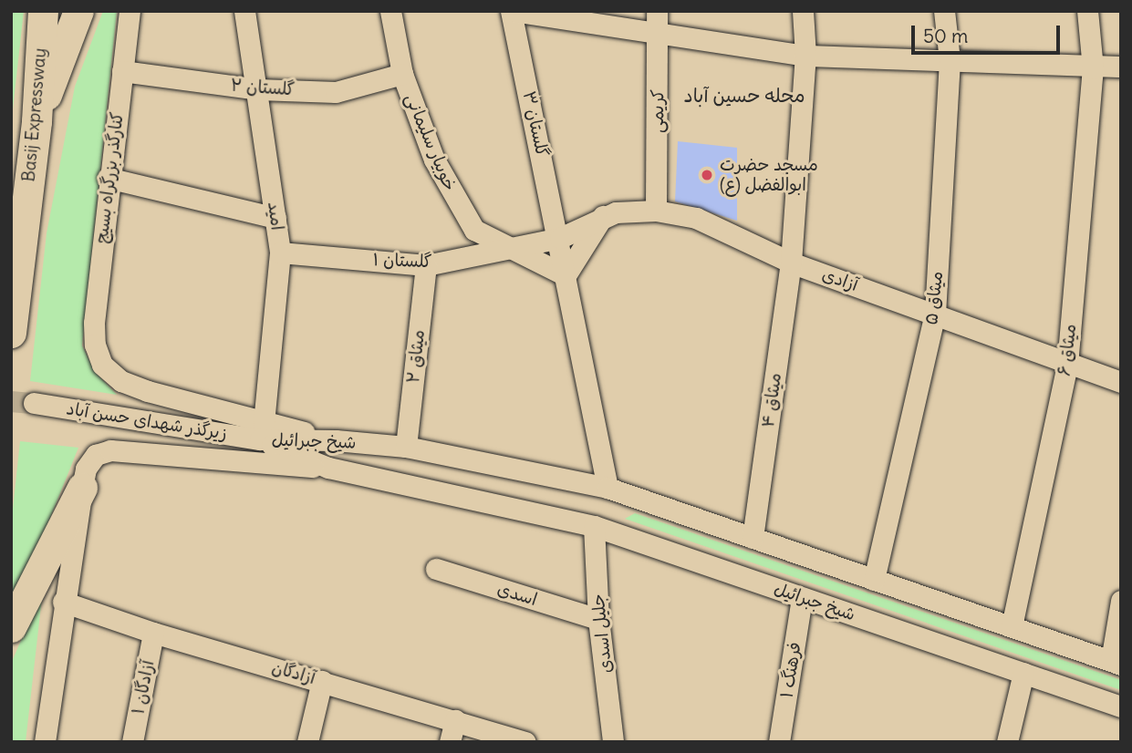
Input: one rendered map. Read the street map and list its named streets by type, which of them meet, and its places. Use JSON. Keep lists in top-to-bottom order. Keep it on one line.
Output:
{"streets":{"highway":["Basij Expressway"],"street":["گلستان ۲","کریمی","گلستان ۳","خوبیار سلیمانی","کنارگذر بزرگراه بسیج","امید","گلستان ۱","آزادی","میثاق ۵","میثاق ۶","میثاق ۲","میثاق ۴","زیرگذر شهدای حسن آباد","شیخ جبرائیل","اسدی","جلیل اسدی","فرهنگ ۱","آزادگان","آزادگان ۱"]},"crossings":[["گلستان ۲","خوبیار سلیمانی"],["گلستان ۲","کنارگذر بزرگراه بسیج"],["گلستان ۲","امید"],["کریمی","آزادی"],["گلستان ۳","گلستان ۱"],["گلستان ۳","آزادی"],["خوبیار سلیمانی","گلستان ۱"],["کنارگذر بزرگراه بسیج","امید"],["کنارگذر بزرگراه بسیج","زیرگذر شهدای حسن آباد"],["کنارگذر بزرگراه بسیج","شیخ جبرائیل"],["امید","گلستان ۱"],["امید","زیرگذر شهدای حسن آباد"],["امید","شیخ جبرائیل"],["گلستان ۱","آزادی"],["گلستان ۱","میثاق ۲"],["آزادی","میثاق ۵"],["آزادی","میثاق ۶"],["آزادی","میثاق ۴"],["میثاق ۵","شیخ جبرائیل"],["میثاق ۶","شیخ جبرائیل"],["میثاق ۲","شیخ جبرائیل"],["میثاق ۴","شیخ جبرائیل"],["زیرگذر شهدای حسن آباد","شیخ جبرائیل"],["شیخ جبرائیل","جلیل اسدی"],["شیخ جبرائیل","فرهنگ ۱"],["اسدی","جلیل اسدی"],["آزادگان","آزادگان ۱"]],"districts":["محله حسین آباد"],"places":["مسجد حضرت ابوالفضل (ع)"],"scale_bar":"50 m"}
